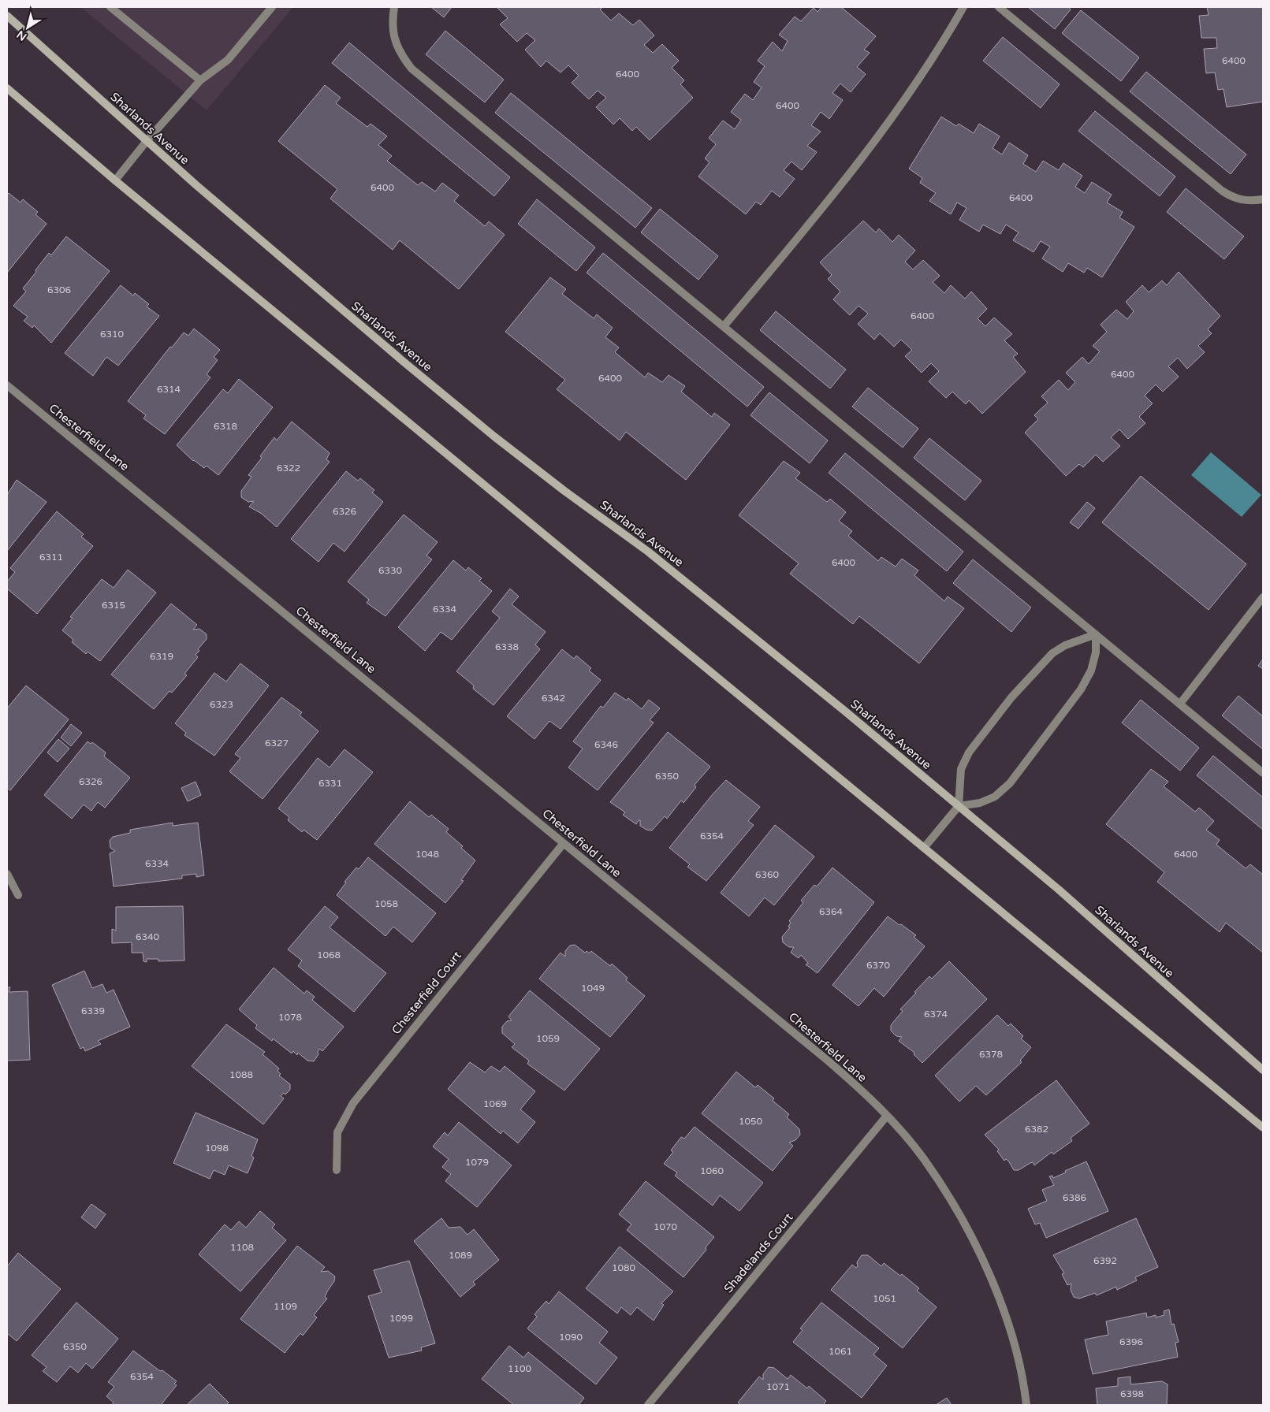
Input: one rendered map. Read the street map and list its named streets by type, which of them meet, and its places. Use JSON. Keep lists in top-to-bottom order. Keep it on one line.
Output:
{"streets":{"main road":["Sharlands Avenue"],"street":["Chesterfield Lane","Chesterfield Court","Shadelands Court"]},"crossings":[["Chesterfield Lane","Chesterfield Court"],["Chesterfield Lane","Shadelands Court"]],"house_numbers":["6400","6400","6400","6400","6400","6306","6400","6310","6400","6400","6314","6318","6322","6326","6311","6400","6330","6315","6334","6338","6319","6342","6323","6327","6346","6350","6326","6331","6354","1048","6400","6334","6360","1058","6364","6340","1068","6370","1049","6339","6374","1078","1059","6378","1088","1069","1050","6382","1098","1079","1060","6386","1070","1108","1089","6392","1080","1051","1109","1099","1090","6396","6350","1061","1100","6354","1071","6398"],"north":"bottom left"}
